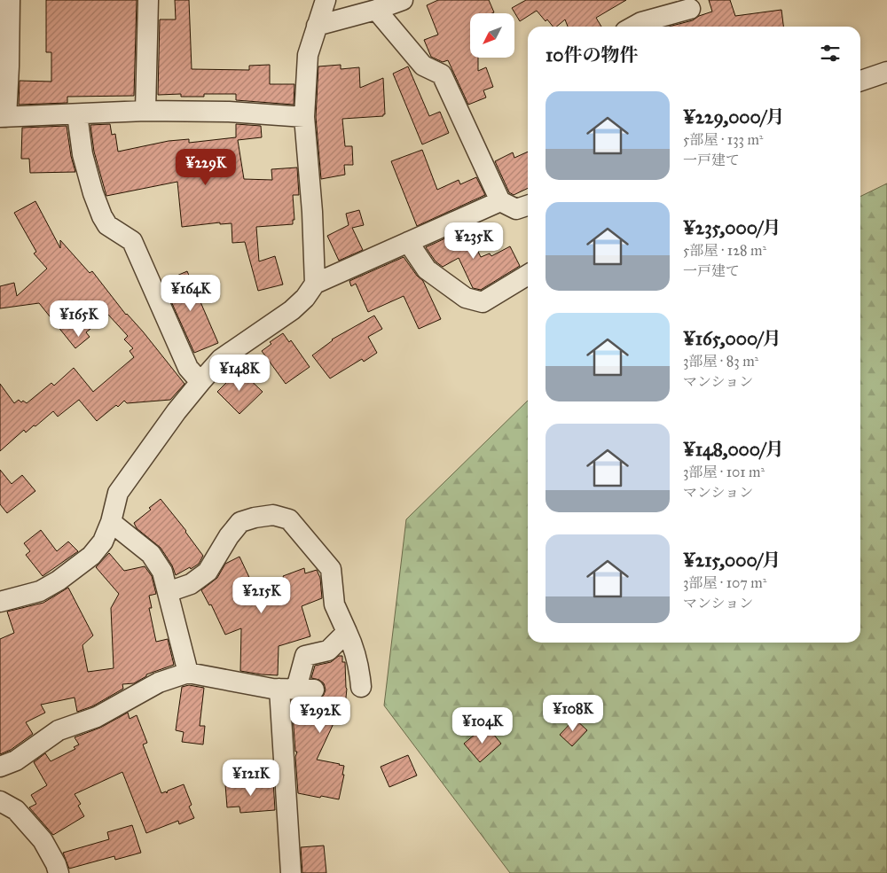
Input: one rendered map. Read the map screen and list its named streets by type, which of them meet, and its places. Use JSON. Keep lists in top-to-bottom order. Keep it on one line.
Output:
{"north":"bottom left","page":{"heading":"10件の物件","list":[{"name":"¥229,000/月","note":"5部屋 · 133 m² · 一戸建て"},{"name":"¥235,000/月","note":"5部屋 · 128 m² · 一戸建て"},{"name":"¥165,000/月","note":"3部屋 · 83 m² · マンション"},{"name":"¥148,000/月","note":"3部屋 · 101 m² · マンション"},{"name":"¥215,000/月","note":"3部屋 · 107 m² · マンション"}],"price":["¥229K","¥235K","¥164K","¥165K","¥148K","¥215K","¥108K","¥292K","¥104K","¥121K"]}}
